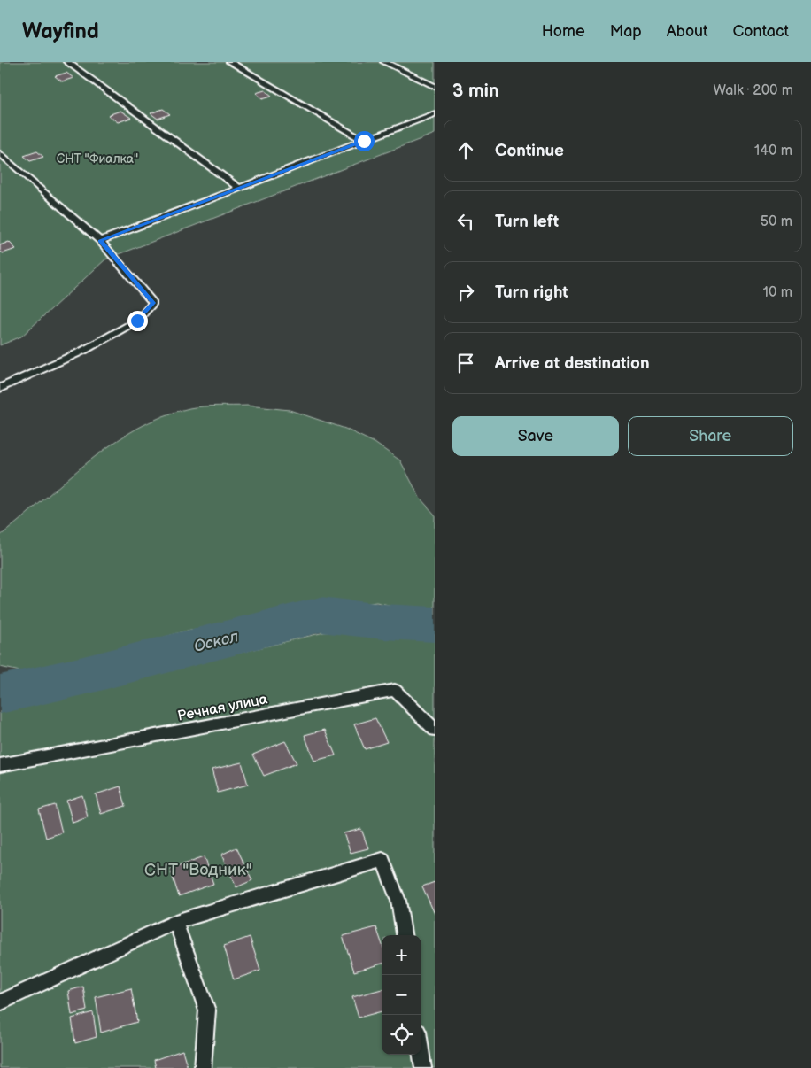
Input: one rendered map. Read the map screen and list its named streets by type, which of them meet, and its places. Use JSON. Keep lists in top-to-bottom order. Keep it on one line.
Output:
{"streets":{"lane":["Речная улица"]},"water":["Оскол"],"parks":["СНТ \"Фиалка\"","СНТ \"Водник\""],"page":{"header":"Wayfind","nav":["Home","Map","About","Contact"],"heading":["3 min","Walk · 200 m"],"list":[["Continue","140 m"],["Turn left","50 m"],["Turn right","10 m"],"Arrive at destination"],"buttons":["Save","Share"],"map_buttons":["+","−"]}}
